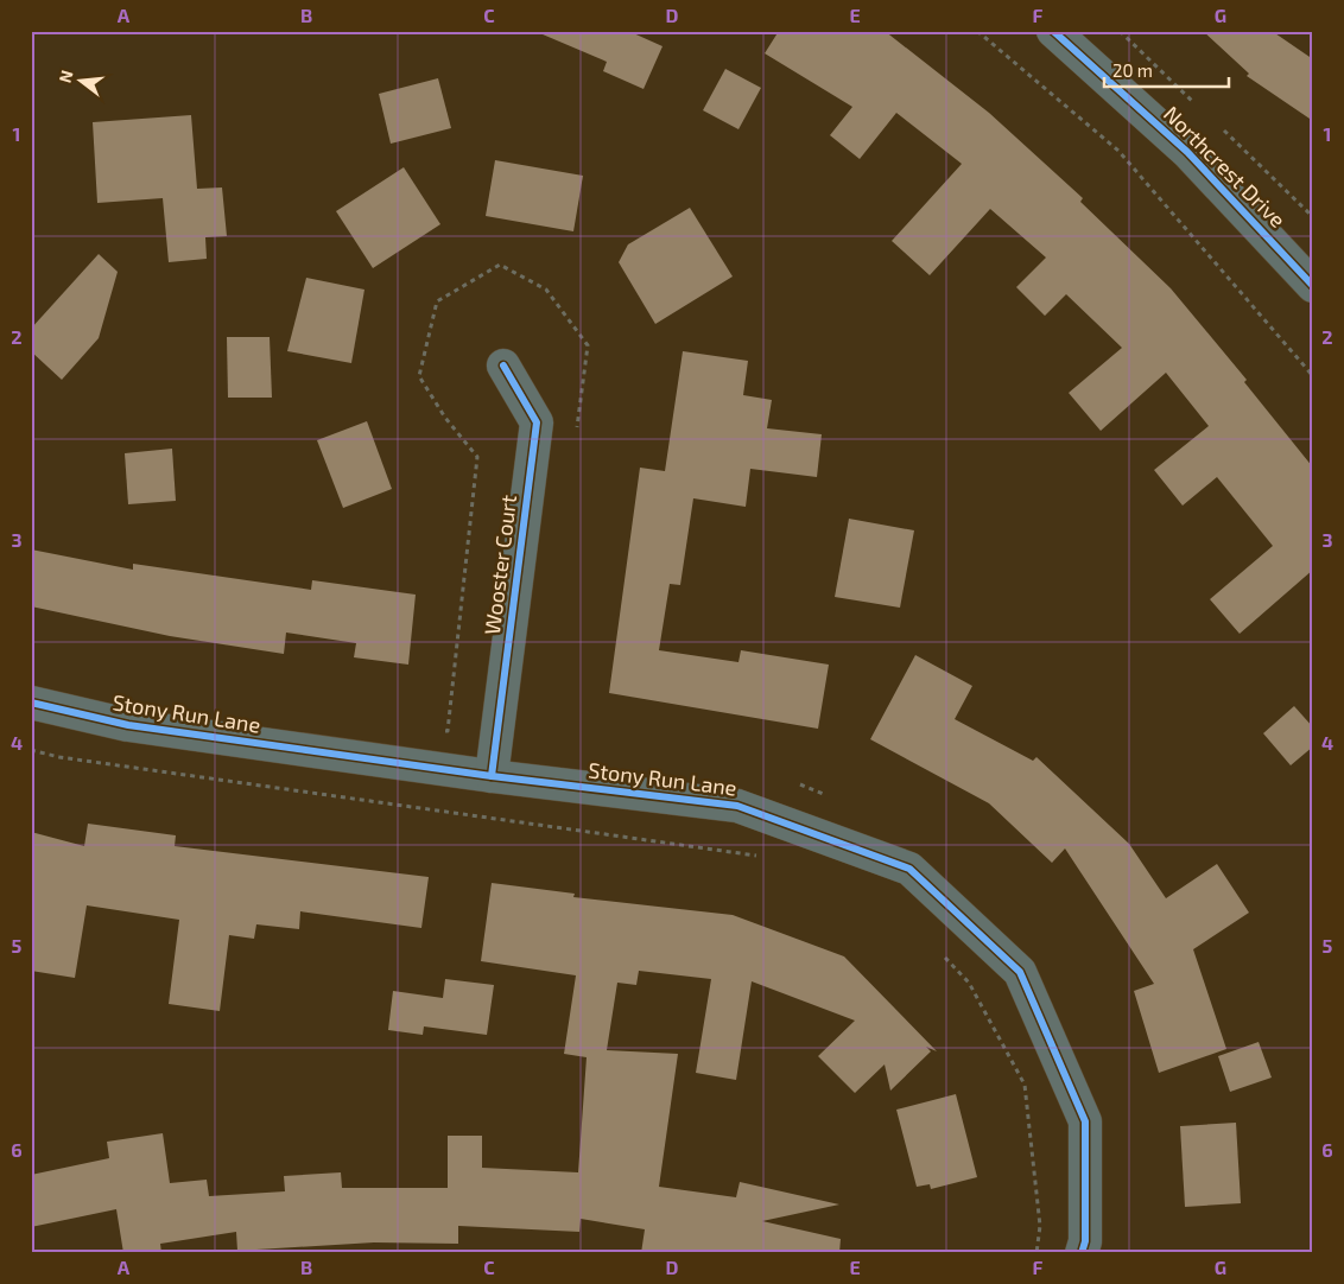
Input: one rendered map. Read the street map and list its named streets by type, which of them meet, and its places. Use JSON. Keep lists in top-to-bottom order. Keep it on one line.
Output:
{"streets":{"street":["Northcrest Drive","Wooster Court","Stony Run Lane"]},"crossings":[["Wooster Court","Stony Run Lane"]],"scale_bar":"20 m","north":"left","grid":{"columns":["A","B","C","D","E","F","G"],"rows":["1","2","3","4","5","6"]}}
